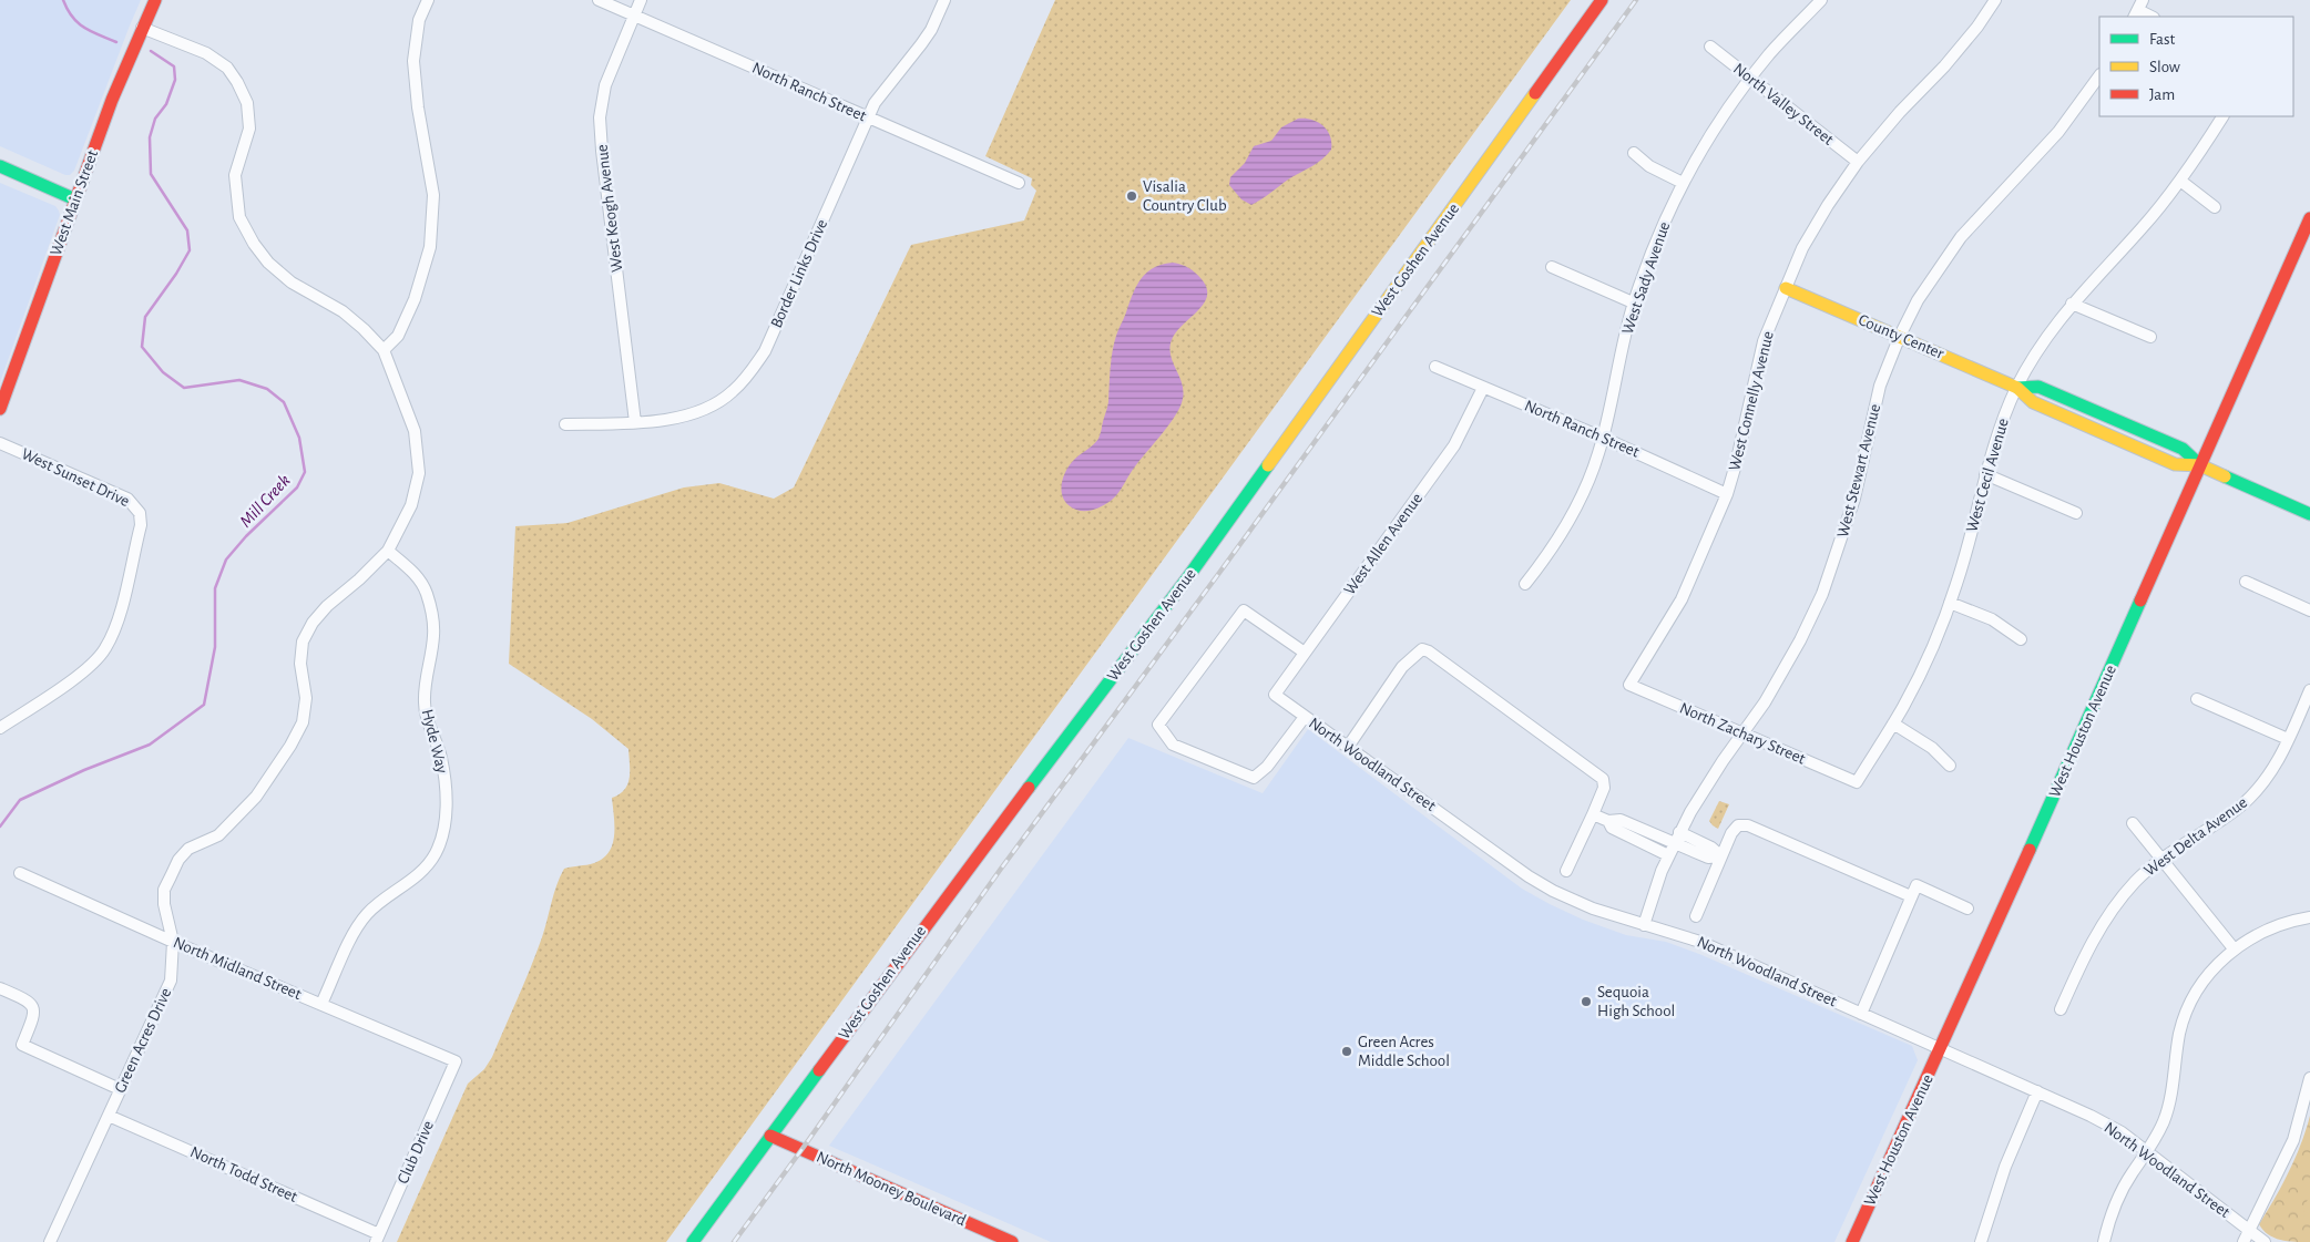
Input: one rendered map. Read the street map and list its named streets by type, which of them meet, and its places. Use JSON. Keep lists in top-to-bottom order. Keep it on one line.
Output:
{"streets":{"main road":["West Main Street","West Goshen Avenue","County Center","West Houston Avenue","North Mooney Boulevard"],"street":["North Ranch Street","North Valley Street","West Keogh Avenue","Border Links Drive","West Sady Avenue","West Connelly Avenue","West Stewart Avenue","West Cecil Avenue","West Sunset Drive","West Allen Avenue","North Zachary Street","Hyde Way","North Woodland Street","West Delta Avenue","North Midland Street","Green Acres Drive","Club Drive","North Todd Street"]},"crossings":[["North Ranch Street","West Keogh Avenue"],["North Ranch Street","Border Links Drive"],["North Ranch Street","West Sady Avenue"],["North Ranch Street","West Connelly Avenue"],["North Ranch Street","West Allen Avenue"],["North Valley Street","West Sady Avenue"],["North Valley Street","West Connelly Avenue"],["West Main Street","Green Acres Drive"],["West Keogh Avenue","Border Links Drive"],["West Goshen Avenue","North Mooney Boulevard"],["County Center","West Connelly Avenue"],["County Center","West Stewart Avenue"],["County Center","West Cecil Avenue"],["County Center","West Houston Avenue"],["West Connelly Avenue","North Zachary Street"],["West Stewart Avenue","North Zachary Street"],["West Stewart Avenue","North Woodland Street"],["West Cecil Avenue","North Zachary Street"],["West Allen Avenue","North Woodland Street"],["West Houston Avenue","North Woodland Street"],["Hyde Way","North Midland Street"],["Hyde Way","Green Acres Drive"],["North Midland Street","Green Acres Drive"],["North Midland Street","Club Drive"],["Green Acres Drive","North Todd Street"],["Club Drive","North Todd Street"]],"water":["Mill Creek"],"places":["Visalia Country Club","Sequoia High School","Green Acres Middle School"],"legend":["Fast","Slow","Jam"]}
